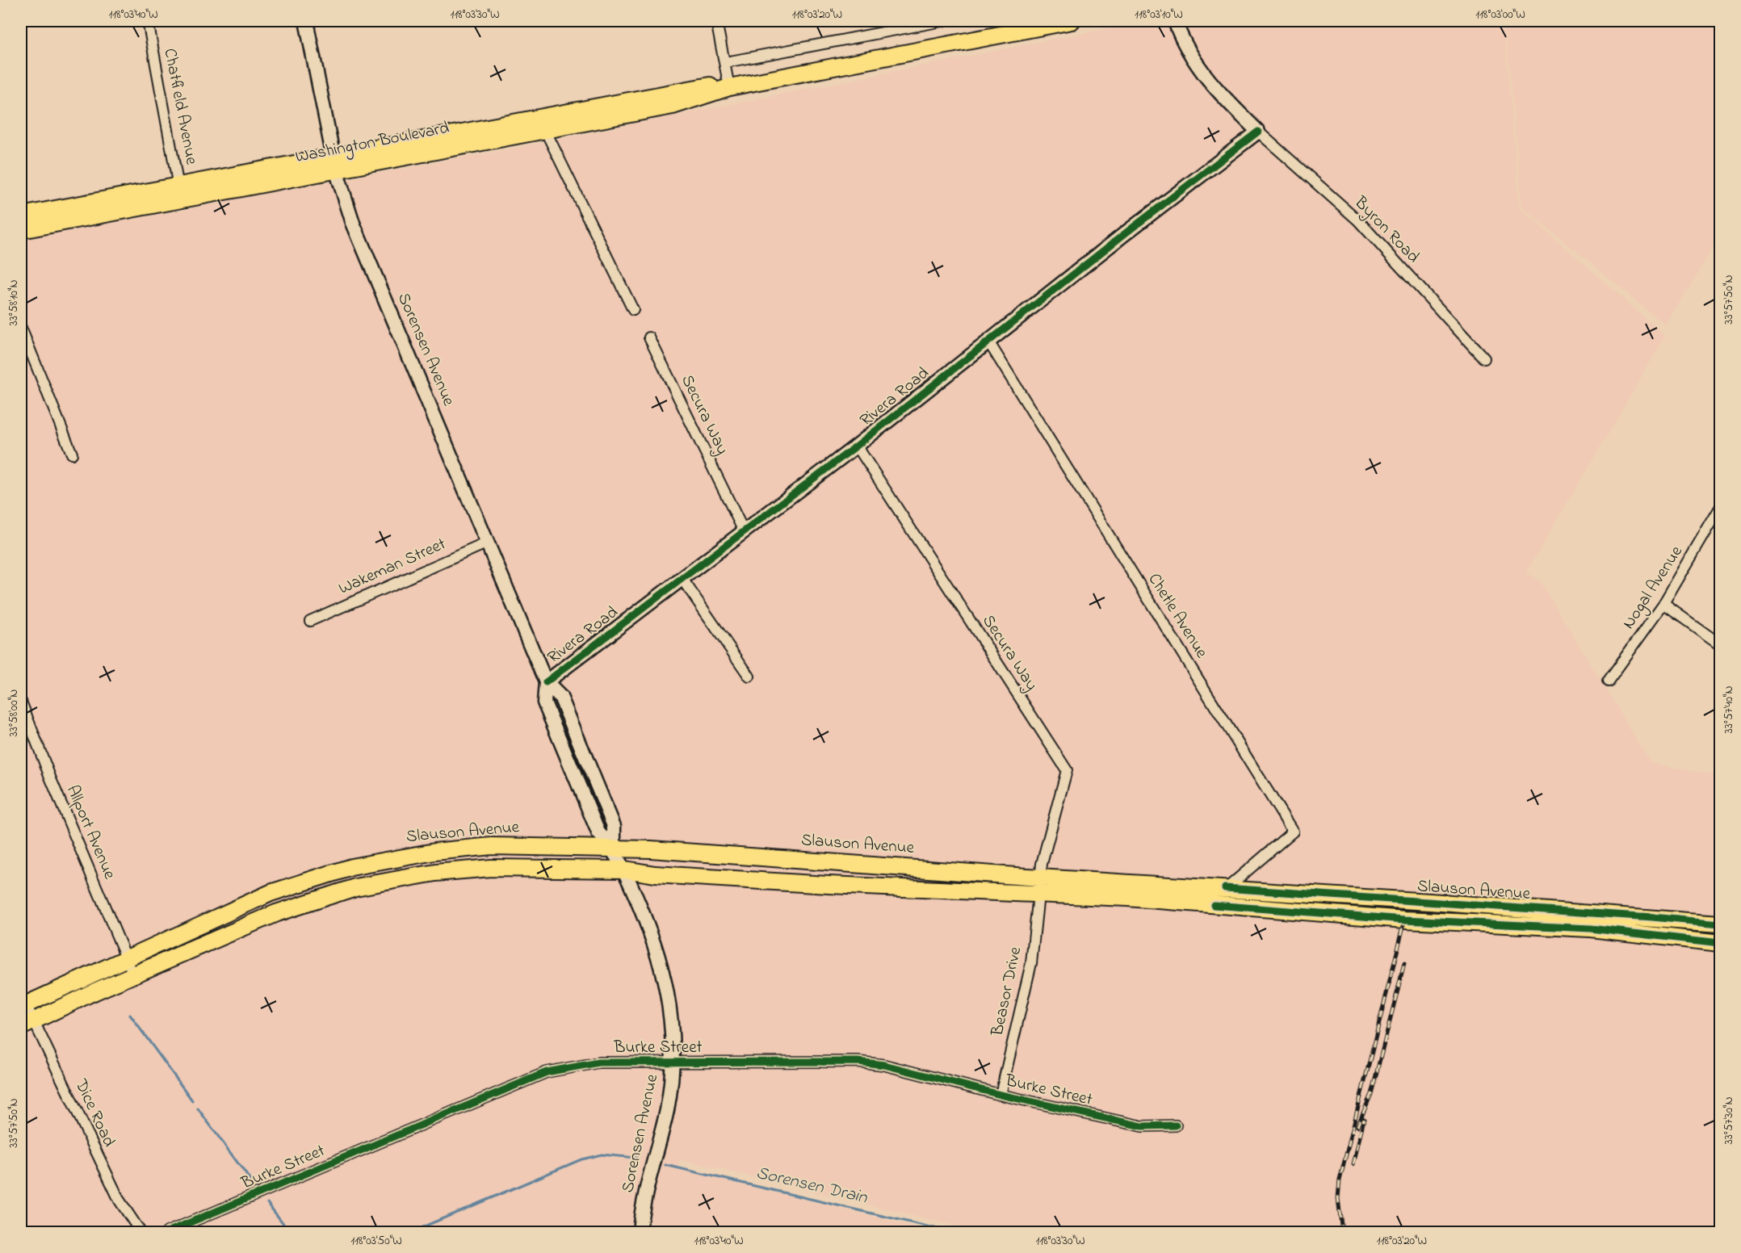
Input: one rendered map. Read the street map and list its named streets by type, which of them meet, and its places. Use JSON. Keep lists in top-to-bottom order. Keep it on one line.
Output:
{"streets":{"main road":["Washington Boulevard","Slauson Avenue"],"street":["Chatfield Avenue","Byron Road","Sorensen Avenue","Rivera Road","Secura Way","Wakeman Street","Nogal Avenue","Chetle Avenue","Allport Avenue","Beasor Drive","Burke Street","Dice Road"]},"crossings":[["Chatfield Avenue","Washington Boulevard"],["Washington Boulevard","Sorensen Avenue"],["Byron Road","Rivera Road"],["Sorensen Avenue","Rivera Road"],["Sorensen Avenue","Wakeman Street"],["Sorensen Avenue","Slauson Avenue"],["Sorensen Avenue","Burke Street"],["Rivera Road","Secura Way"],["Rivera Road","Chetle Avenue"],["Secura Way","Slauson Avenue"],["Secura Way","Beasor Drive"],["Chetle Avenue","Slauson Avenue"],["Allport Avenue","Slauson Avenue"],["Slauson Avenue","Beasor Drive"],["Slauson Avenue","Dice Road"],["Beasor Drive","Burke Street"]],"water":["Sorensen Drain"],"coordinates":["118°03'40\"W","118°03'30\"W","118°03'20\"W","118°03'10\"W","118°03'00\"W","33°57'50\"N","33°58'10\"N","33°57'40\"N","33°58'00\"N","33°57'30\"N","118°03'50\"W"]}
